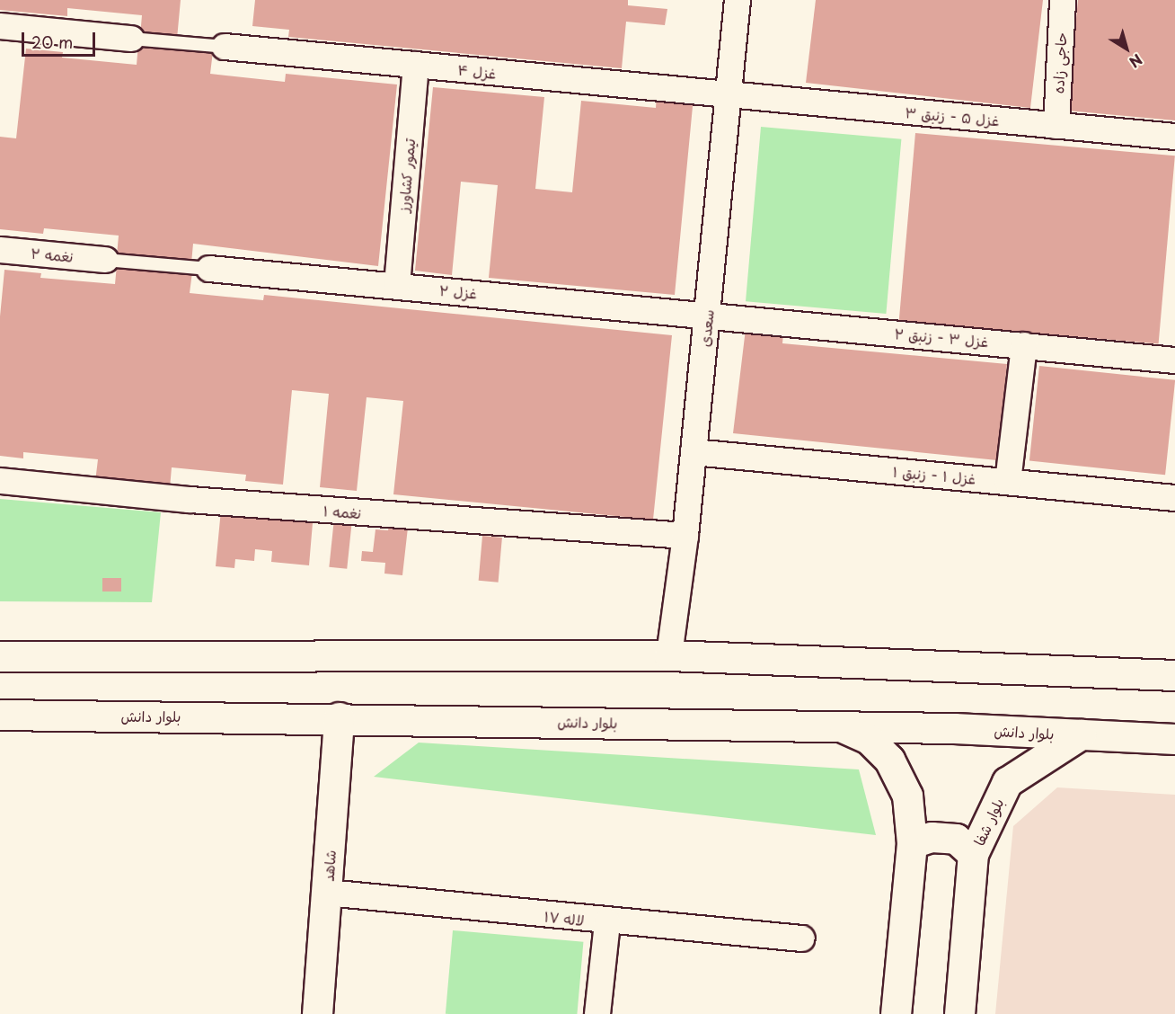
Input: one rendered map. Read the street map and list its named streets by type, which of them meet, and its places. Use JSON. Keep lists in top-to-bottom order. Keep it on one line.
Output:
{"streets":{"street":["حاجی زاده","غزل ۴","غزل ۵ - زنبق ۳","تیمور کشاورز","نغمه ۲","غزل ۲","سعدی","غزل ۳ - زنبق ۲","غزل ۱ - زنبق ۱","نغمه ۱","بلوار دانش","بلوار شفا","شاهد","لاله ۱۷"]},"crossings":[["حاجی زاده","غزل ۵ - زنبق ۳"],["غزل ۴","غزل ۵ - زنبق ۳"],["غزل ۴","تیمور کشاورز"],["غزل ۴","سعدی"],["غزل ۵ - زنبق ۳","سعدی"],["تیمور کشاورز","غزل ۲"],["غزل ۲","سعدی"],["غزل ۲","غزل ۳ - زنبق ۲"],["سعدی","غزل ۳ - زنبق ۲"],["سعدی","غزل ۱ - زنبق ۱"],["سعدی","نغمه ۱"],["بلوار دانش","بلوار شفا"],["بلوار دانش","شاهد"],["شاهد","لاله ۱۷"]],"scale_bar":"20 m","north":"bottom right"}
